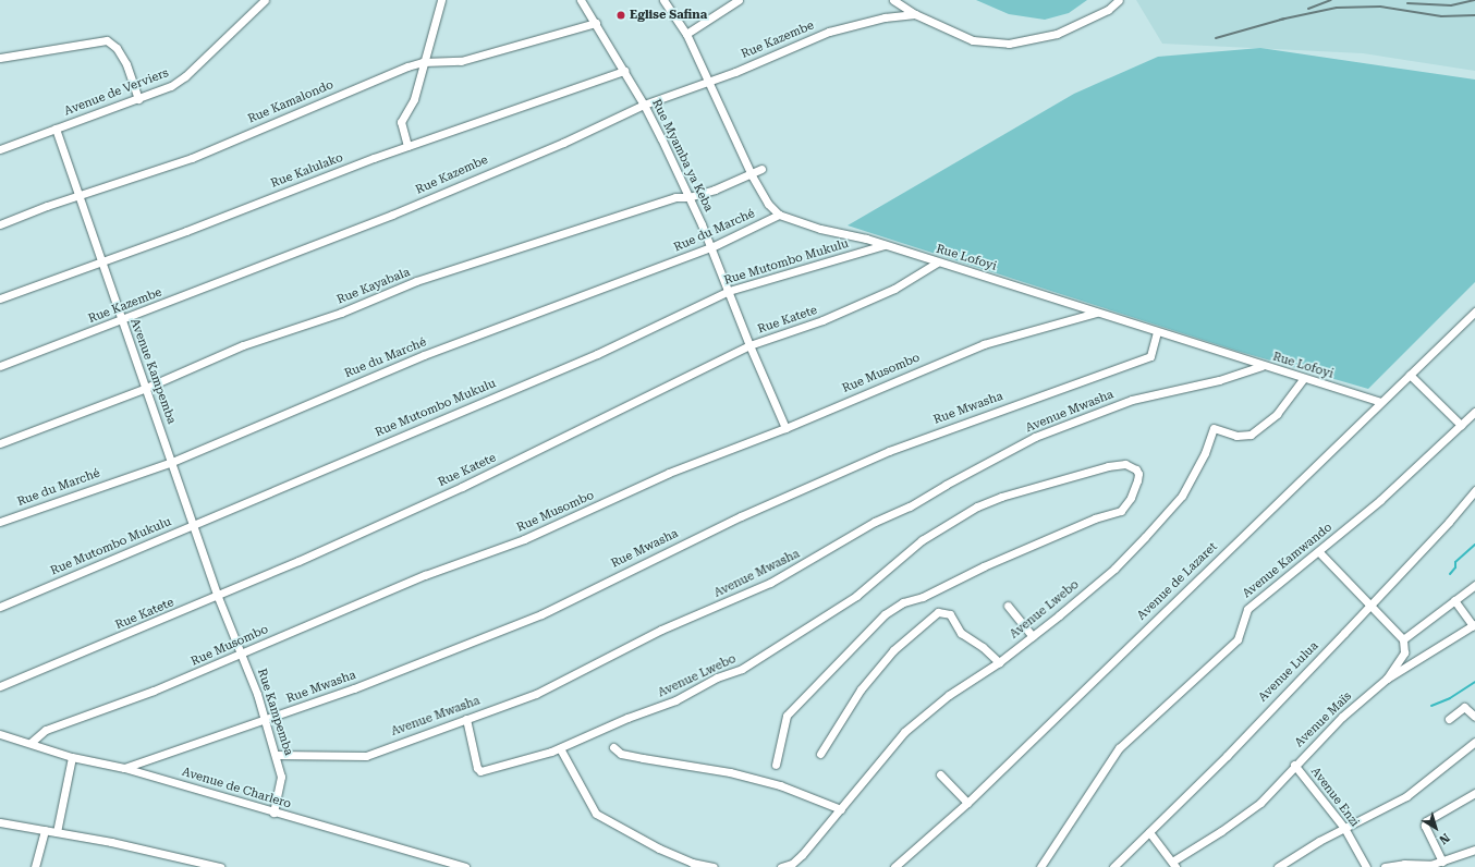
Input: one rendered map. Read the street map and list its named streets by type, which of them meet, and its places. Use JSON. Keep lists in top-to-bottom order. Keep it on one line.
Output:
{"streets":{"street":["Rue Kazembe","Avenue de Verviers","Rue Kamalondo","Rue Myamba ya Keba","Rue Kalulako","Rue du Marché","Rue Lofoyi","Rue Mutombo Mukulu","Rue Kayabala","Rue Katete","Avenue Kampemba","Rue Musombo","Rue Mwasha","Avenue Mwasha","Avenue Kamwando","Avenue de Lazaret","Avenue Lwebo","Avenue Lulua","Rue Kampemba","Avenue Maïs","Avenue de Charlero","Avenue Enzi"]},"crossings":[["Rue Kazembe","Rue Myamba ya Keba"],["Rue Kazembe","Avenue Kampemba"],["Avenue de Verviers","Avenue Kampemba"],["Rue Kamalondo","Rue Myamba ya Keba"],["Rue Kamalondo","Avenue Kampemba"],["Rue Myamba ya Keba","Rue Kalulako"],["Rue Myamba ya Keba","Rue du Marché"],["Rue Myamba ya Keba","Rue Mutombo Mukulu"],["Rue Myamba ya Keba","Rue Kayabala"],["Rue Myamba ya Keba","Rue Katete"],["Rue Myamba ya Keba","Rue Musombo"],["Rue Kalulako","Avenue Kampemba"],["Rue du Marché","Rue Lofoyi"],["Rue du Marché","Avenue Kampemba"],["Rue Lofoyi","Rue Mutombo Mukulu"],["Rue Lofoyi","Rue Katete"],["Rue Lofoyi","Rue Musombo"],["Rue Lofoyi","Rue Mwasha"],["Rue Lofoyi","Avenue Mwasha"],["Rue Lofoyi","Avenue de Lazaret"],["Rue Lofoyi","Avenue Lwebo"],["Rue Mutombo Mukulu","Avenue Kampemba"],["Rue Mutombo Mukulu","Rue Kampemba"],["Rue Kayabala","Avenue Kampemba"],["Rue Katete","Rue Kampemba"],["Avenue Kampemba","Rue Kampemba"],["Rue Musombo","Rue Kampemba"],["Rue Musombo","Avenue de Charlero"],["Rue Mwasha","Rue Kampemba"],["Rue Mwasha","Avenue de Charlero"],["Avenue Mwasha","Avenue Lwebo"],["Avenue Mwasha","Rue Kampemba"],["Rue Kampemba","Avenue de Charlero"],["Avenue Maïs","Avenue Enzi"]],"places":["Eglise Safina"],"north":"bottom right"}
